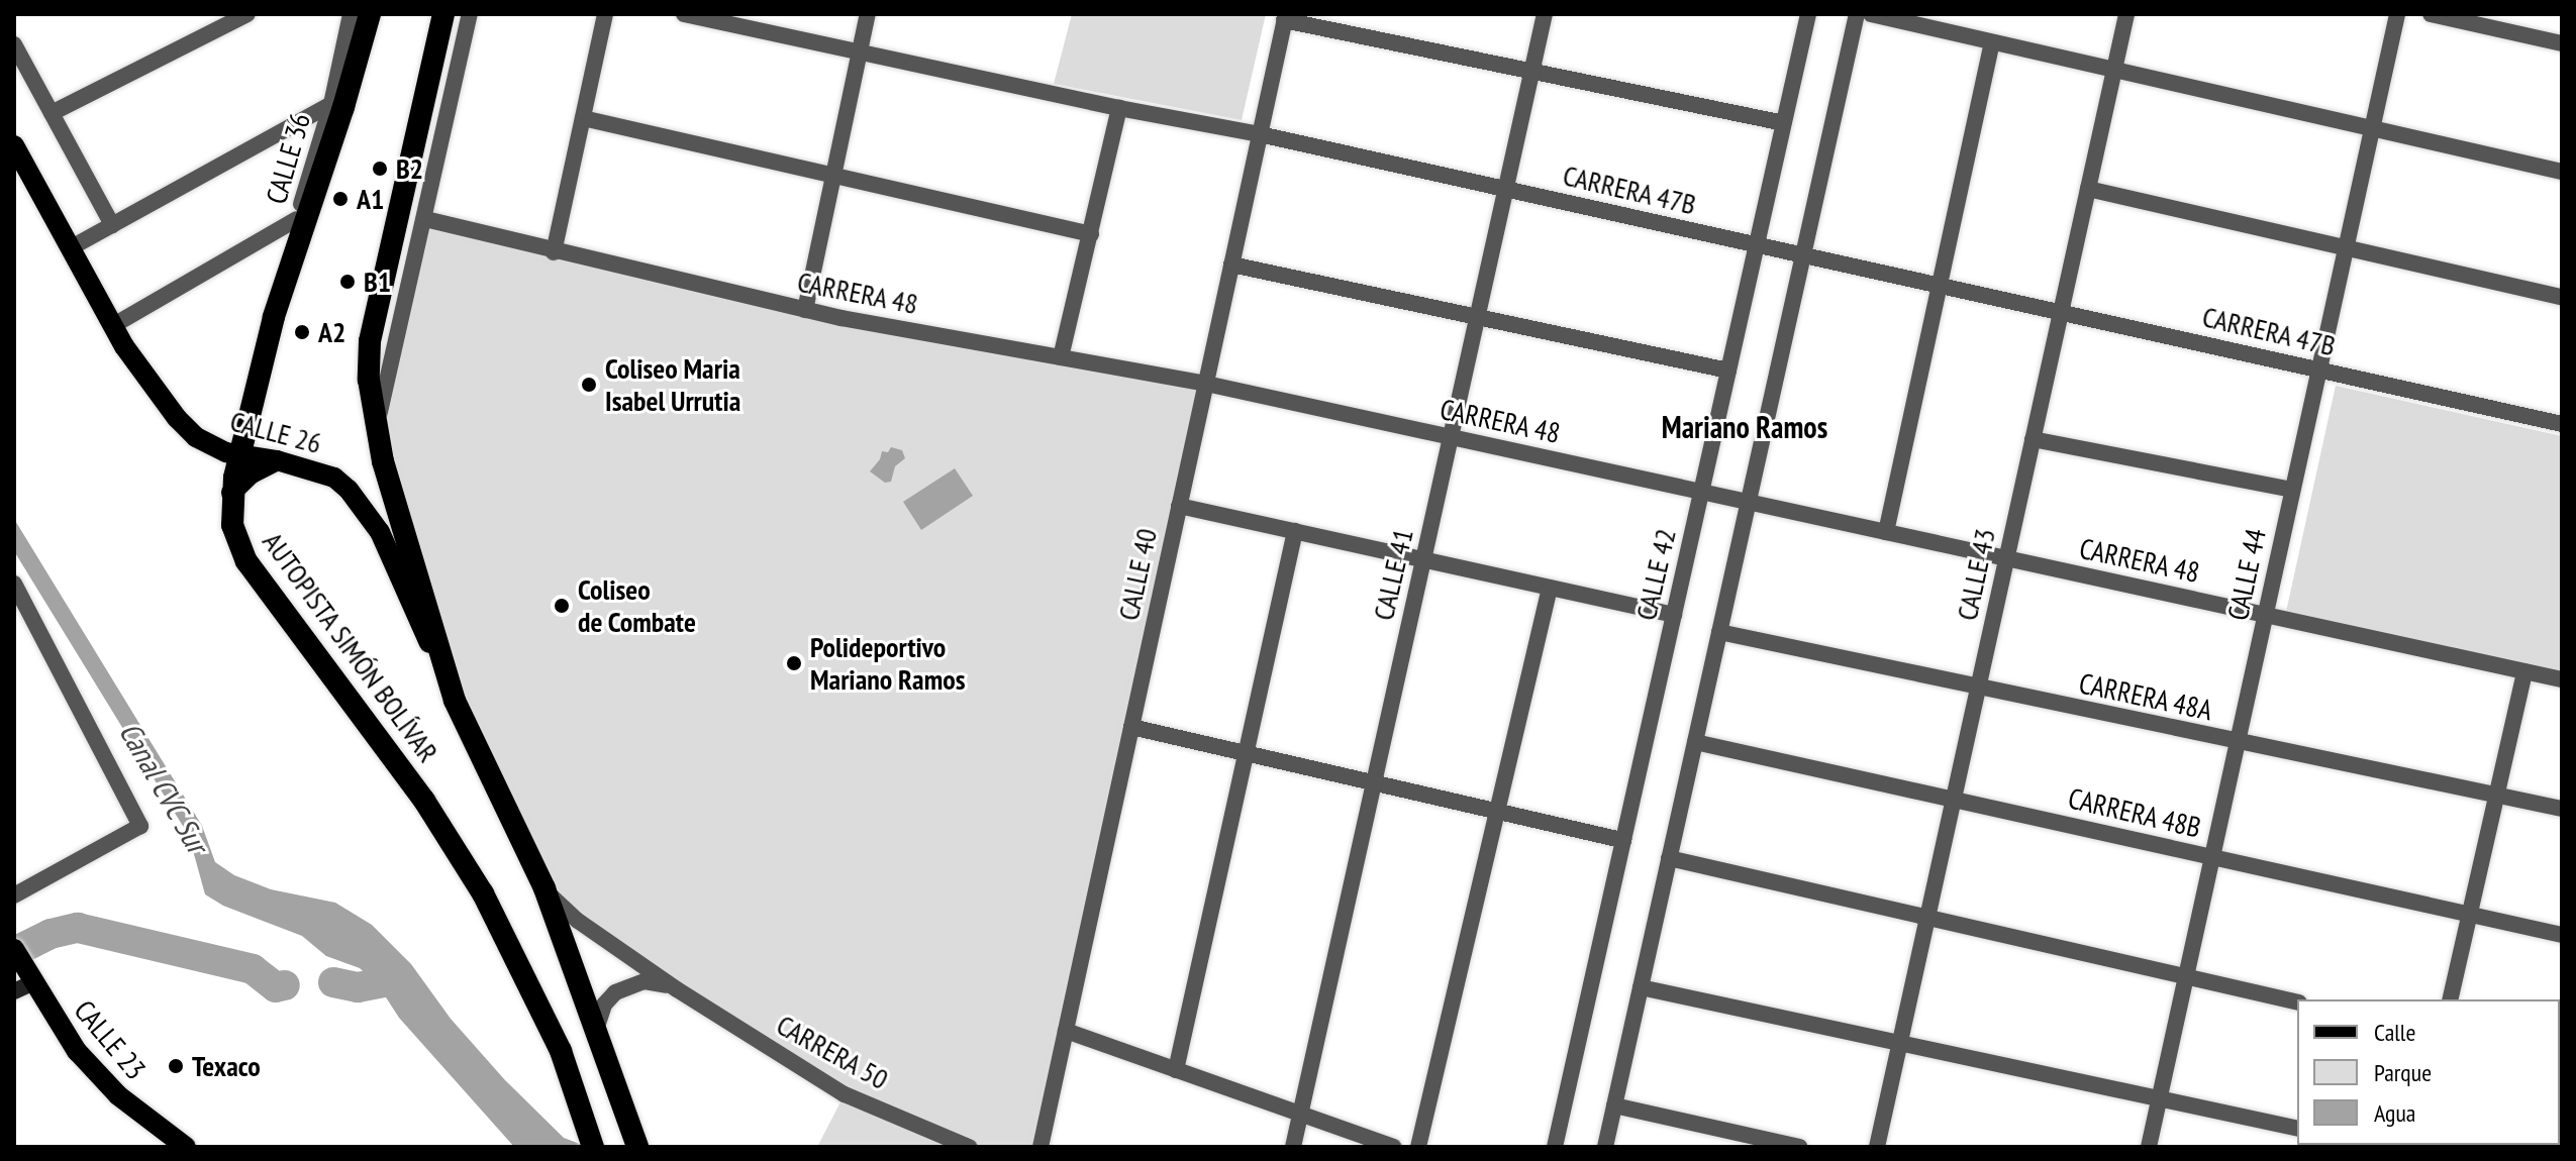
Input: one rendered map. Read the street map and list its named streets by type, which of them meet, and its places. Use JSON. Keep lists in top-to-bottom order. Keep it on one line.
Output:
{"streets":{"highway":["AUTOPISTA SIMÓN BOLÍVAR"],"main road":["CALLE 26","CALLE 23"],"street":["CALLE 36","CARRERA 47B","CARRERA 48","CALLE 40","CALLE 41","CALLE 42","CALLE 43","CALLE 44","CARRERA 48A","CARRERA 48B","CARRERA 50"]},"crossings":[["CALLE 36","AUTOPISTA SIMÓN BOLÍVAR"],["CARRERA 47B","CALLE 40"],["CARRERA 47B","CALLE 41"],["CARRERA 47B","CALLE 42"],["CARRERA 47B","CALLE 43"],["CARRERA 47B","CALLE 44"],["CARRERA 48","CALLE 40"],["CARRERA 48","CALLE 41"],["CARRERA 48","CALLE 42"],["CARRERA 48","CALLE 43"],["CARRERA 48","CALLE 44"],["CALLE 26","AUTOPISTA SIMÓN BOLÍVAR"],["CALLE 43","CARRERA 48A"],["CALLE 43","CARRERA 48B"],["CALLE 44","CARRERA 48A"],["CALLE 44","CARRERA 48B"],["AUTOPISTA SIMÓN BOLÍVAR","CARRERA 50"]],"districts":["Mariano Ramos"],"water":["Canal CVC Sur"],"places":["B2","A1","B1","A2","Coliseo Maria Isabel Urrutia","Coliseo de Combate","Polideportivo Mariano Ramos","Texaco"],"legend":["Calle","Parque","Agua"]}
